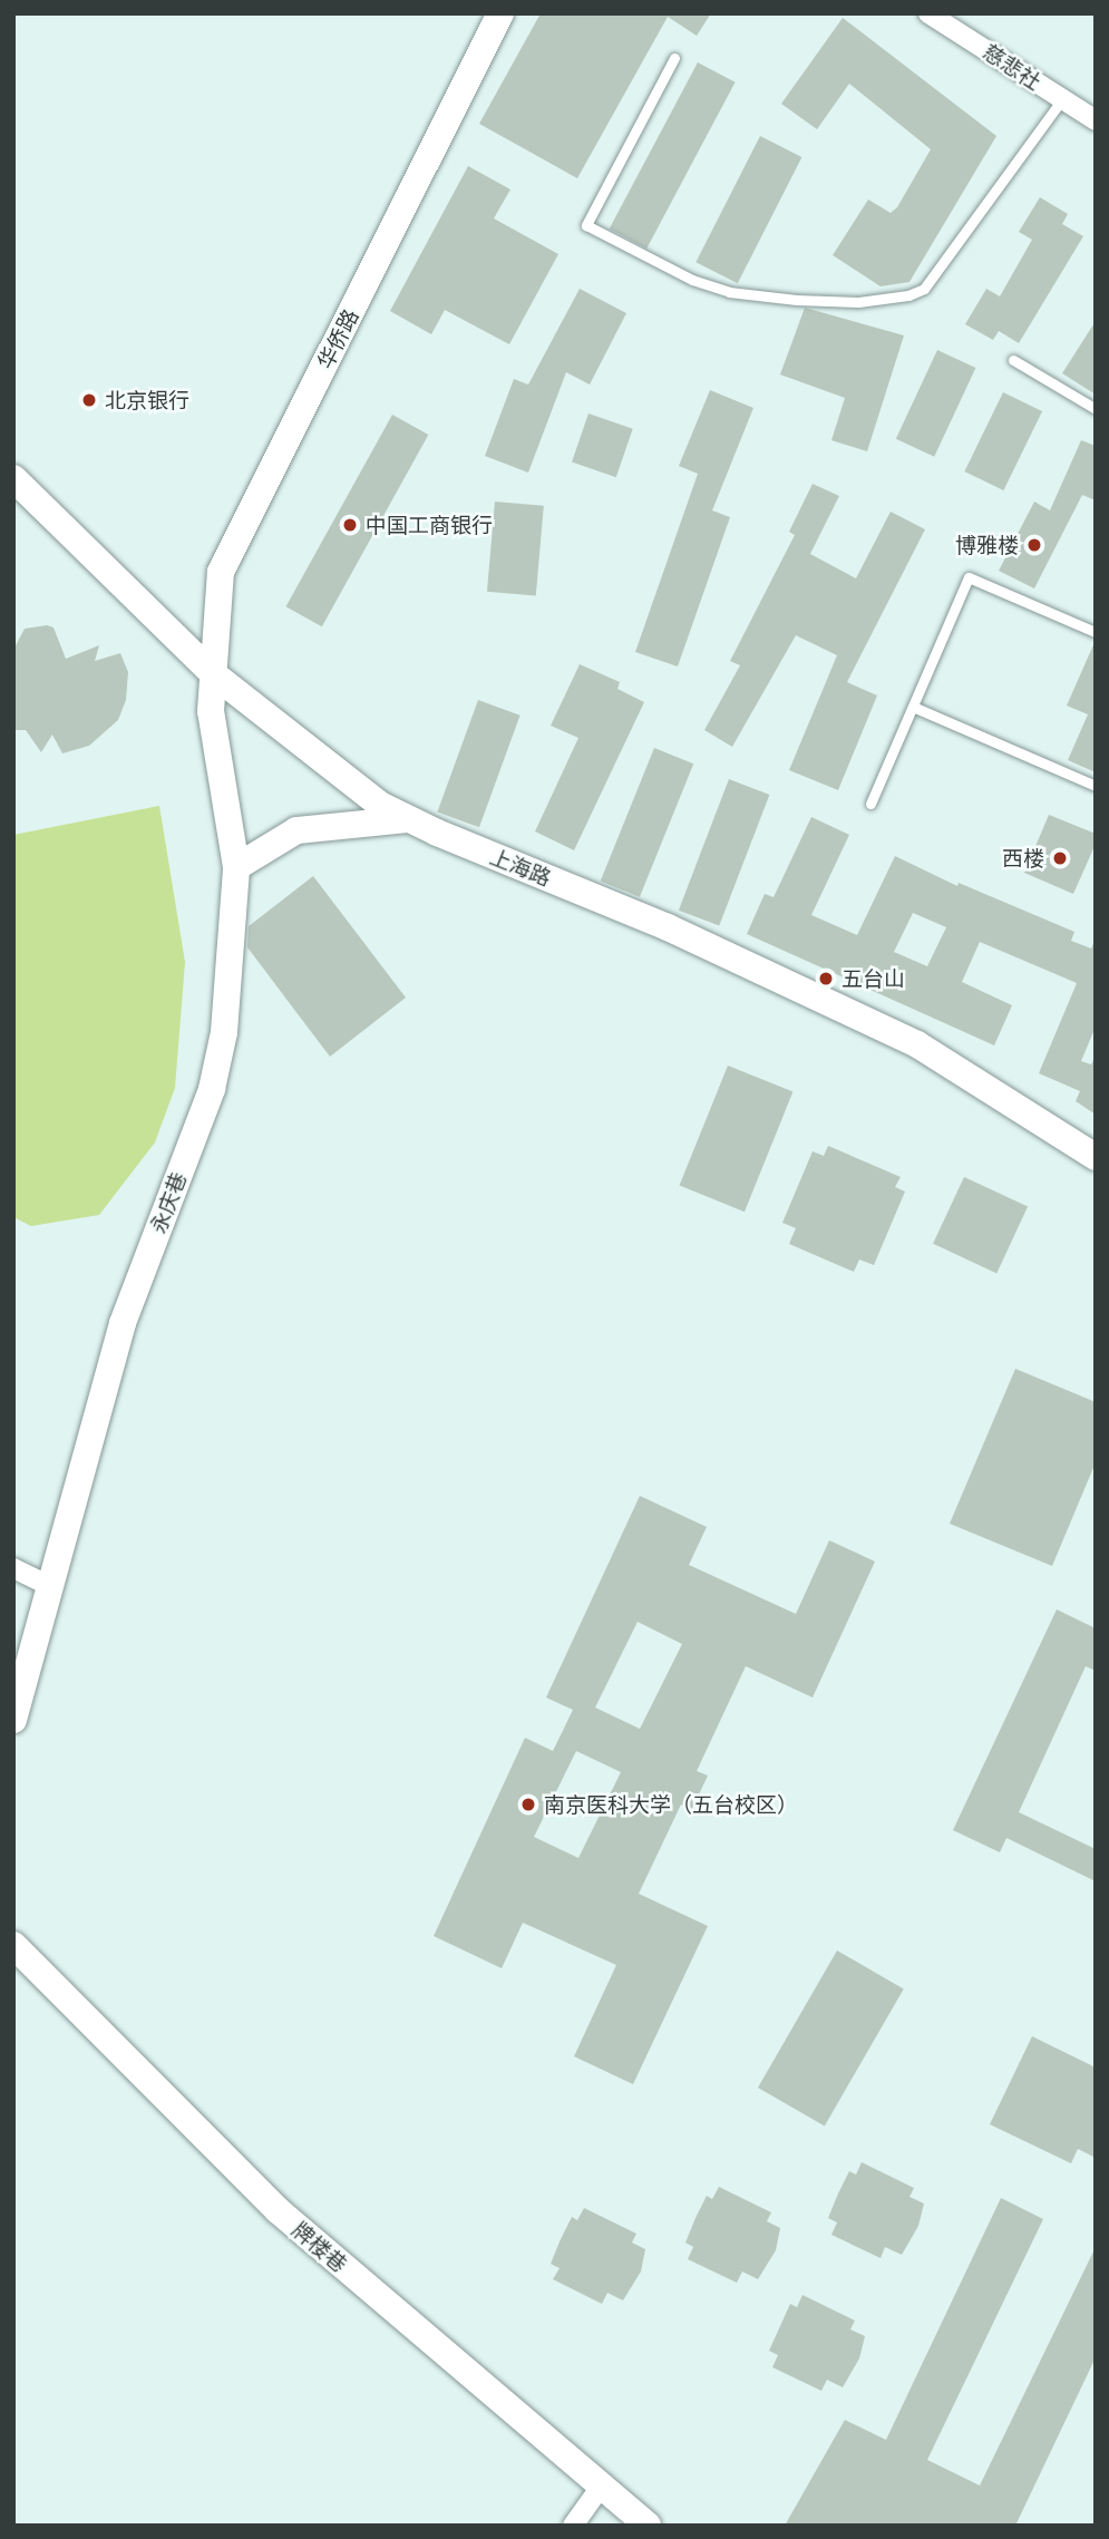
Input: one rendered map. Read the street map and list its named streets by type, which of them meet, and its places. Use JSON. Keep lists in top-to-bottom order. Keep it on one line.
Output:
{"streets":{"street":["慈悲社","华侨路","上海路","永庆巷","牌楼巷"]},"crossings":[["华侨路","上海路"],["华侨路","永庆巷"],["上海路","永庆巷"]],"places":["北京银行","中国工商银行","博雅楼","西楼","五台山","南京医科大学（五台校区）"]}
